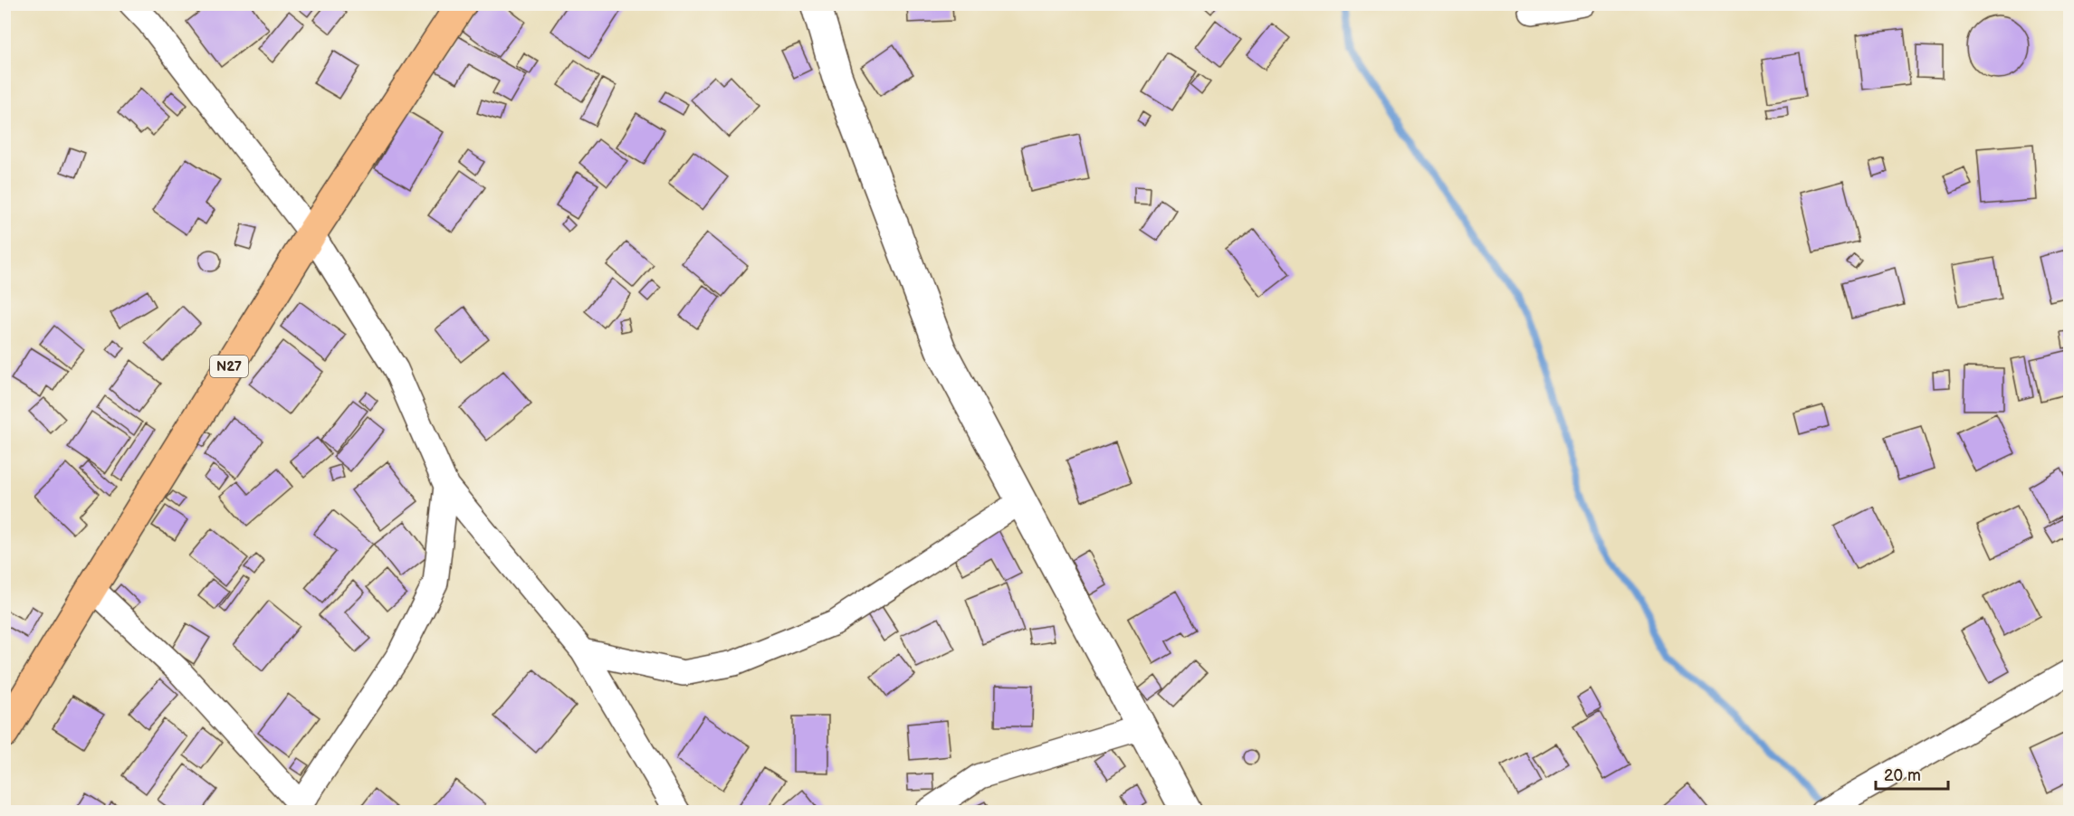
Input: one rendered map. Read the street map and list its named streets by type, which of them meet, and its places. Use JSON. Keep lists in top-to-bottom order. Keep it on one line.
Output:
{"streets":{"main road":["N27"]},"scale_bar":"20 m"}
